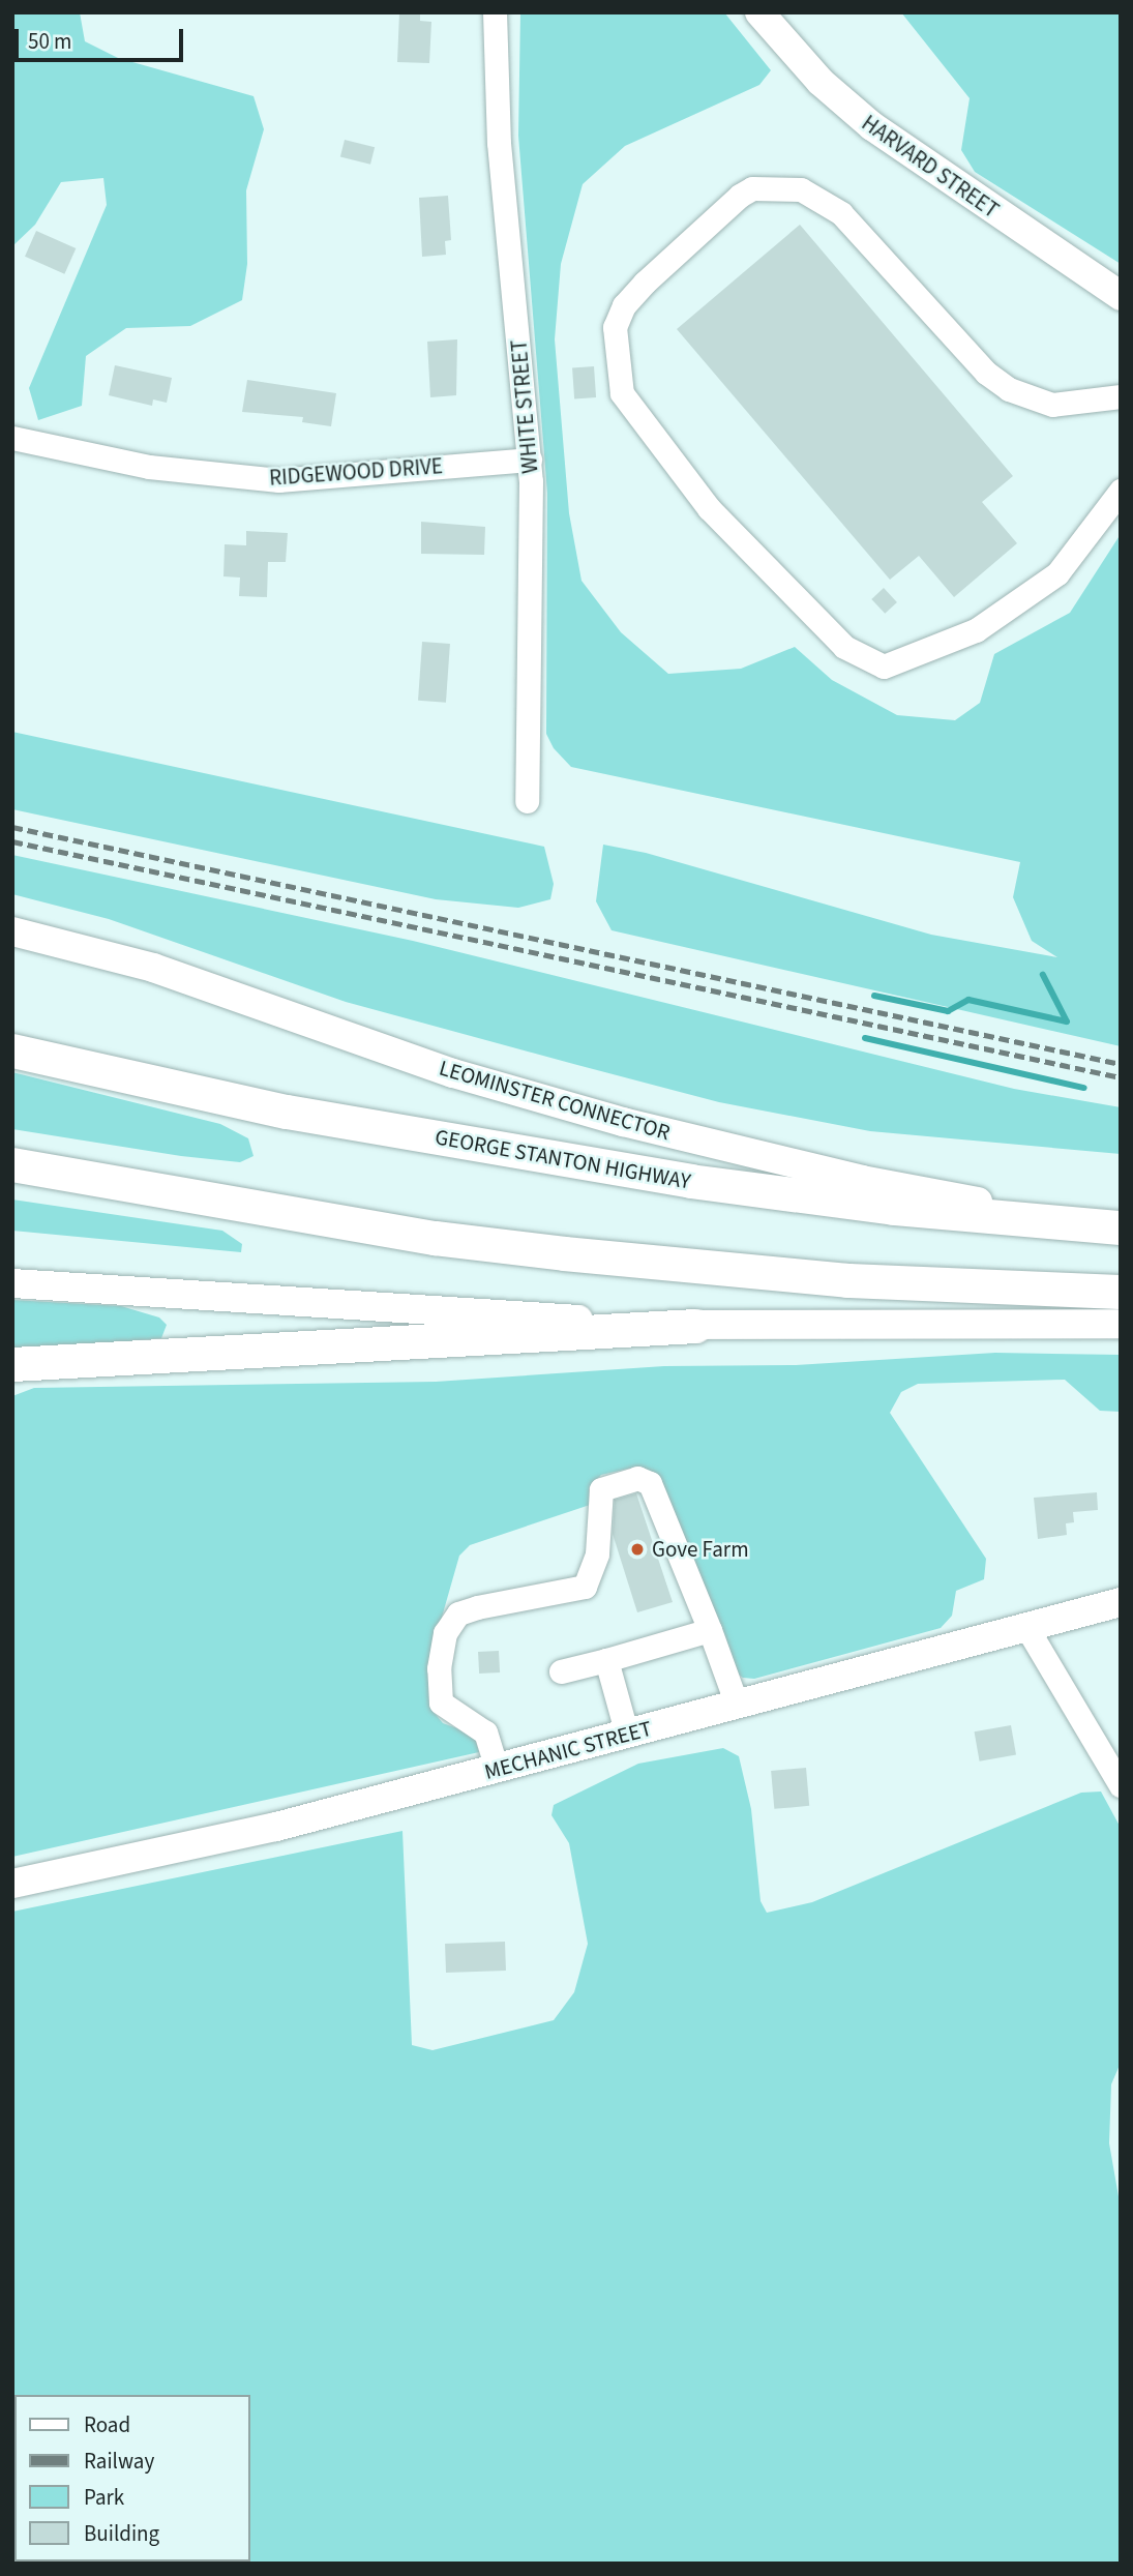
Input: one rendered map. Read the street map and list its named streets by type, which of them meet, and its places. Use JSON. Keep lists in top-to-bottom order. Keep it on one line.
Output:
{"streets":{"highway":["GEORGE STANTON HIGHWAY"],"main road":["HARVARD STREET","LEOMINSTER CONNECTOR","MECHANIC STREET"],"street":["WHITE STREET","RIDGEWOOD DRIVE"]},"crossings":[["WHITE STREET","RIDGEWOOD DRIVE"],["LEOMINSTER CONNECTOR","GEORGE STANTON HIGHWAY"]],"places":["Gove Farm"],"legend":["Road","Railway","Park","Building"],"scale_bar":"50 m"}
